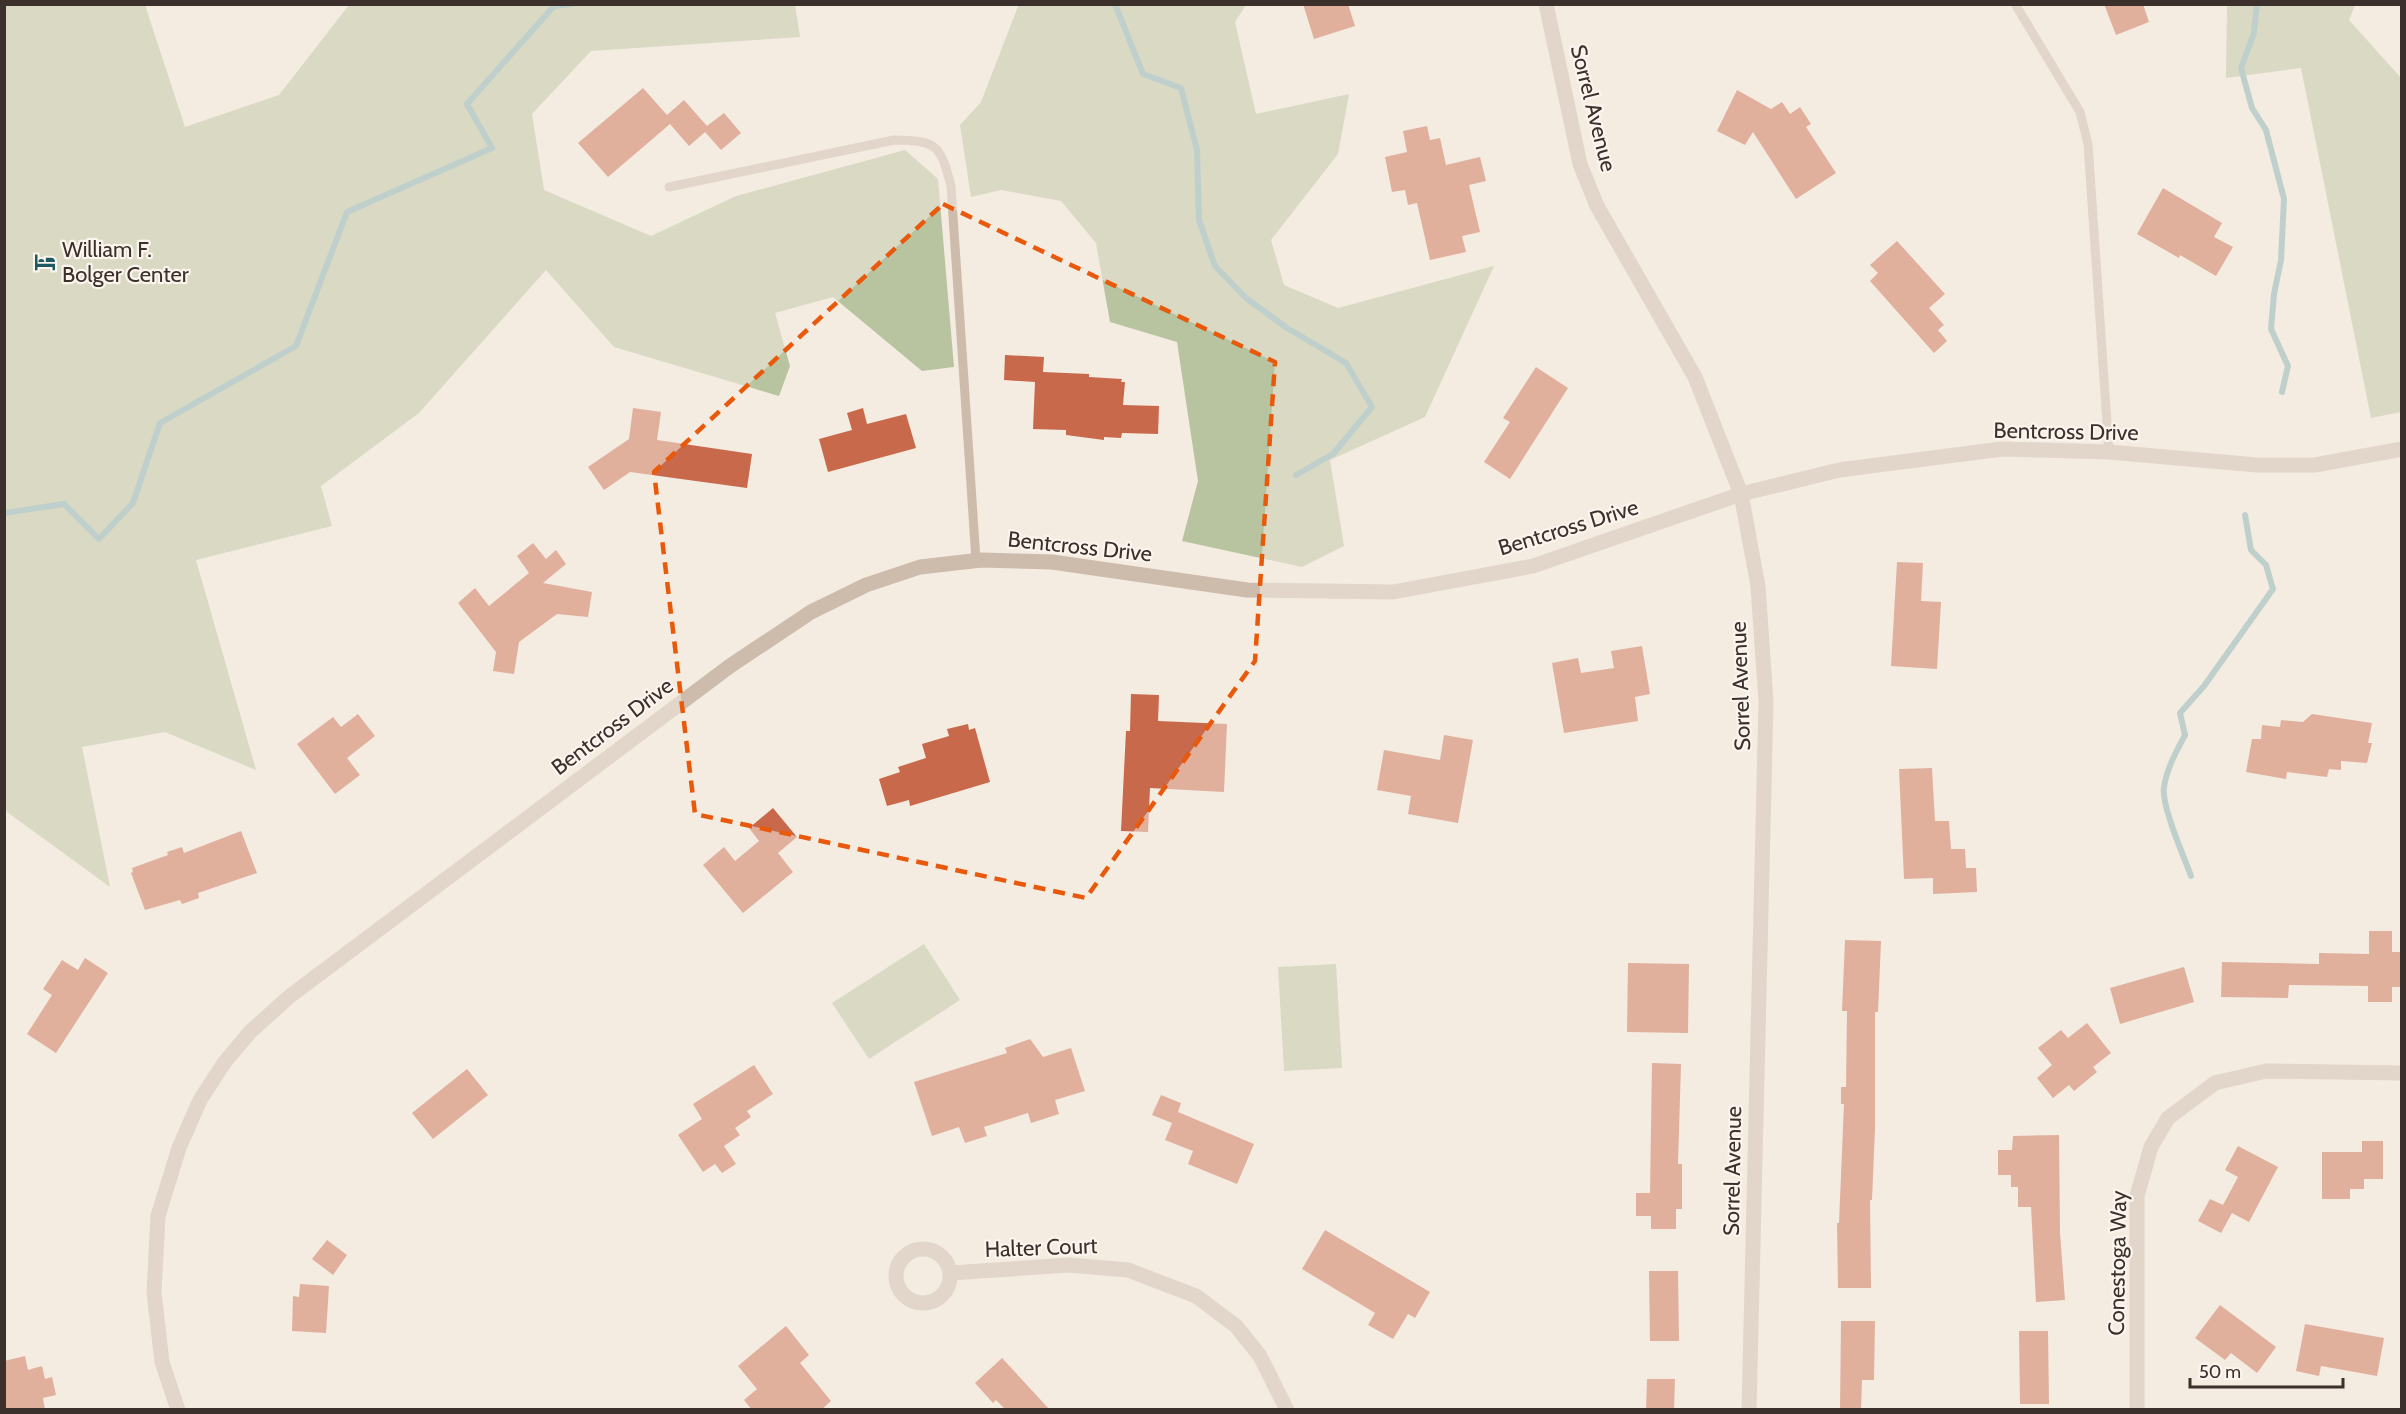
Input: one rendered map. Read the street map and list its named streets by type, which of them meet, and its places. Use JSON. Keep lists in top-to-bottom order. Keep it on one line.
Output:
{"streets":{"street":["Sorrel Avenue","Bentcross Drive","Halter Court","Conestoga Way"]},"crossings":[["Sorrel Avenue","Bentcross Drive"]],"places":{"hotel":["William F. Bolger Center"]},"scale_bar":"50 m"}
